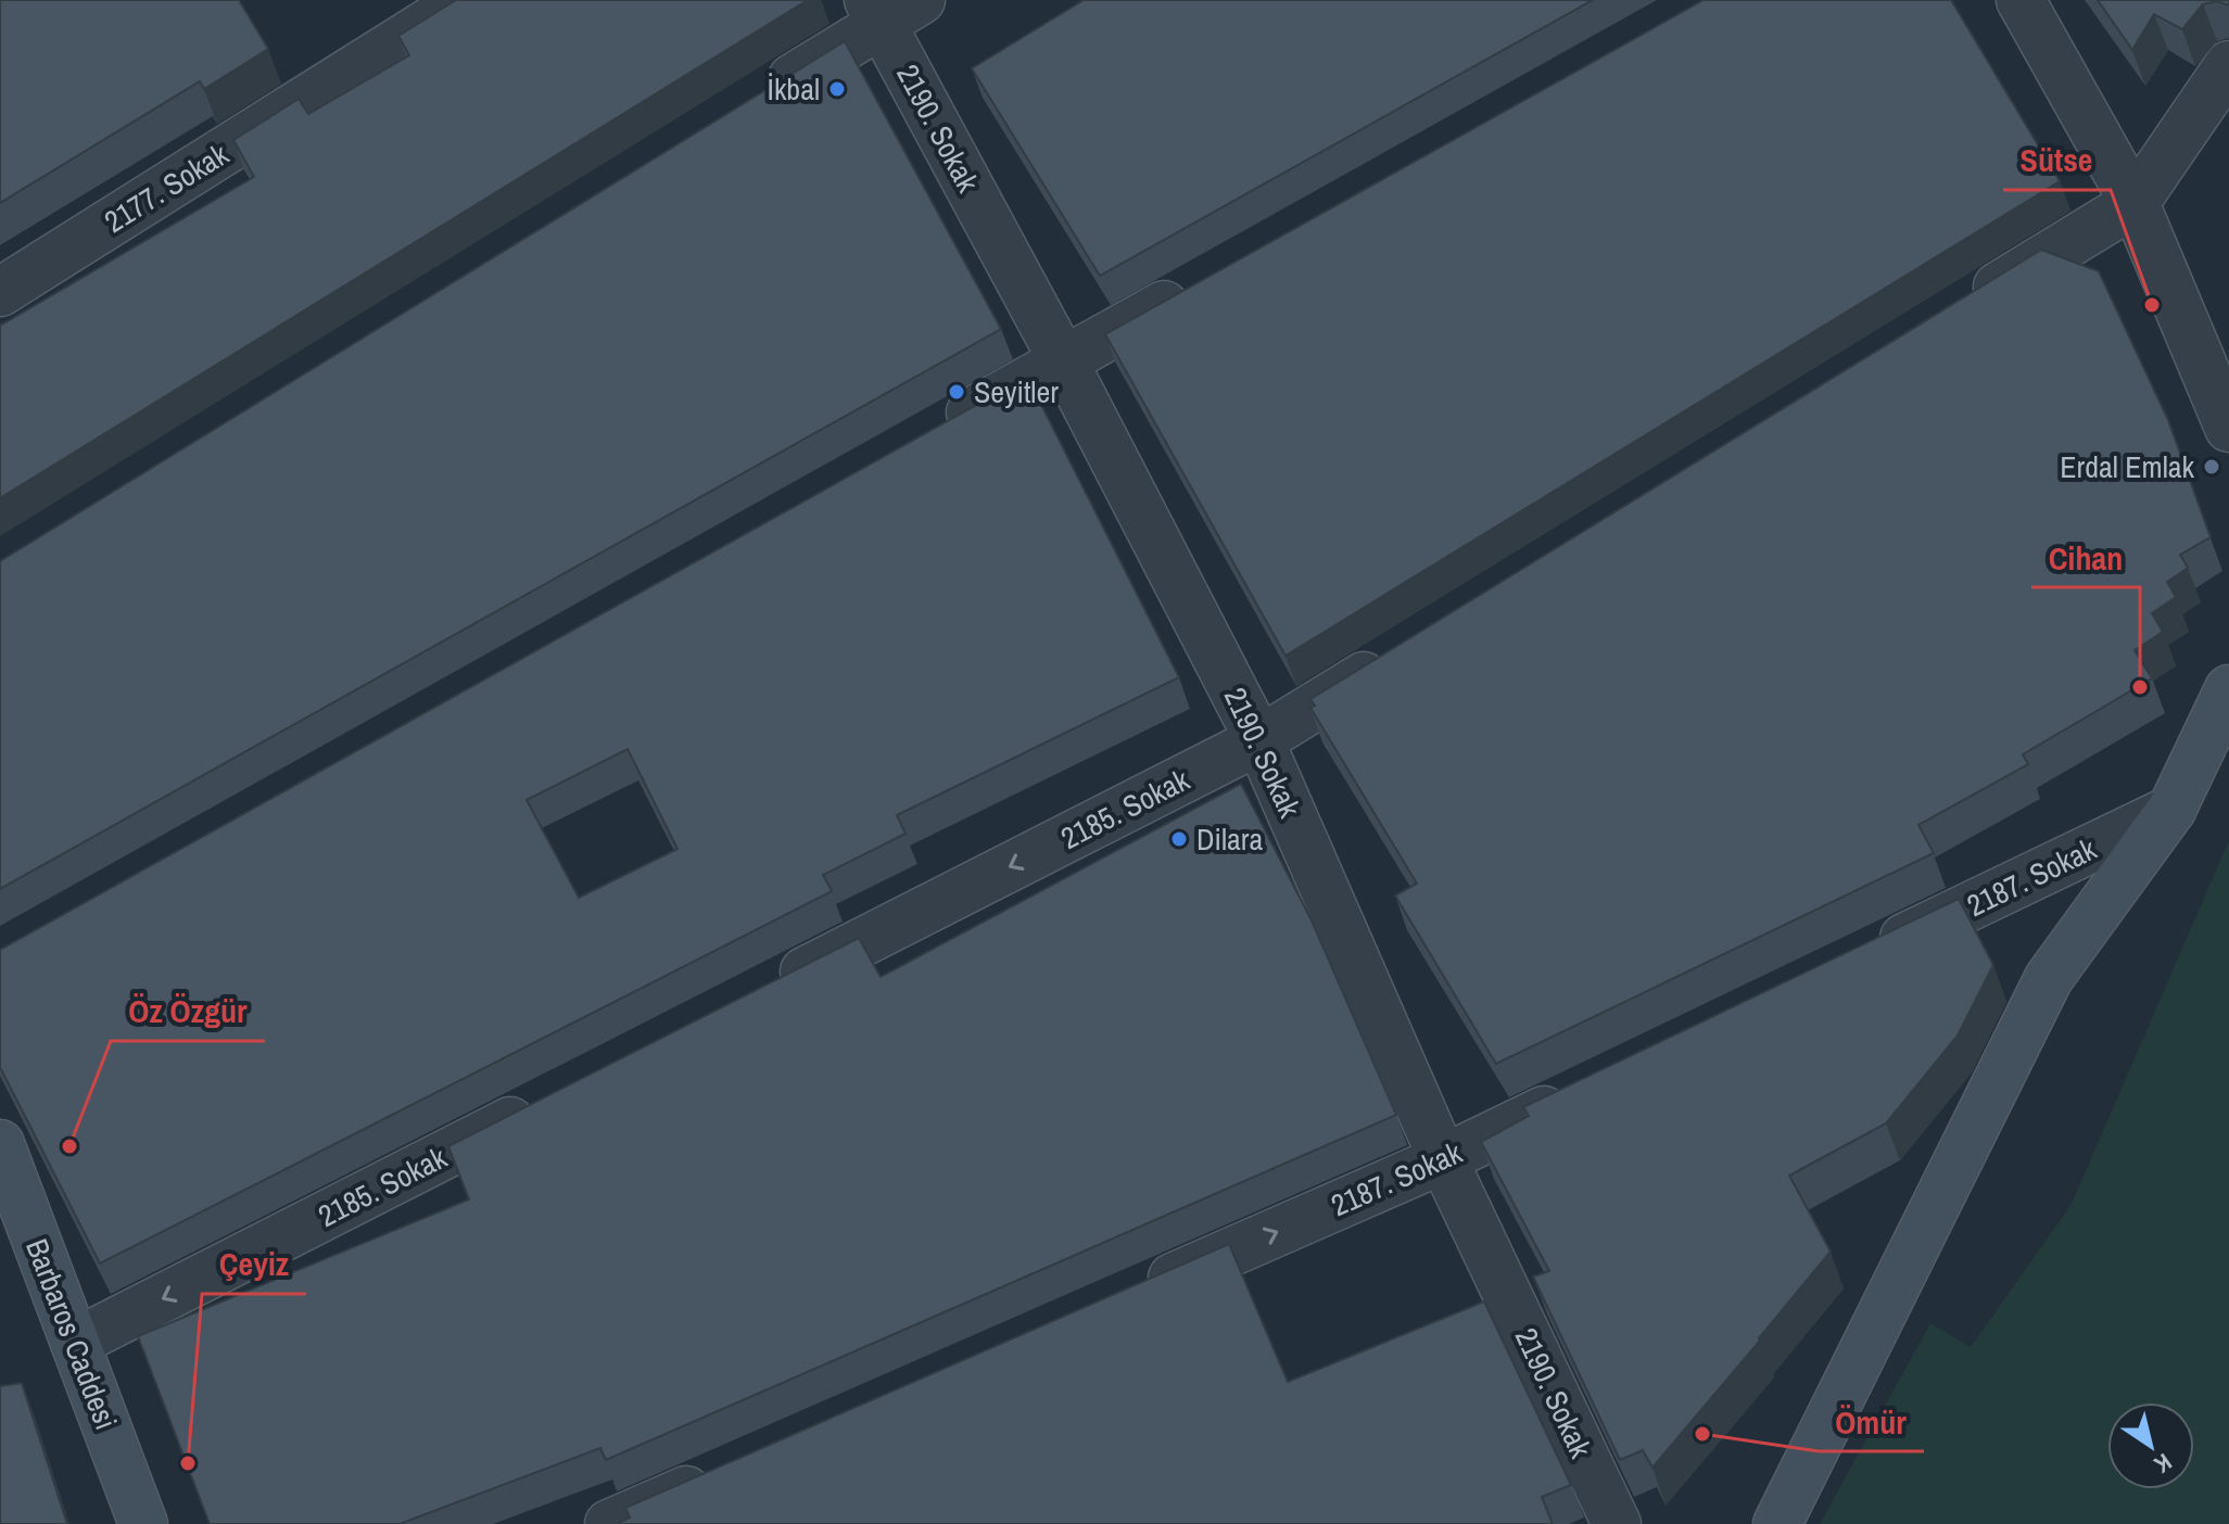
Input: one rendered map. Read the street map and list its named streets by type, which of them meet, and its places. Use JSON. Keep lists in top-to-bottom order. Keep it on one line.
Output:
{"streets":{"main road":["Barbaros Caddesi"],"street":["2190. Sokak","2177. Sokak","2185. Sokak","2187. Sokak"]},"crossings":[["2190. Sokak","2185. Sokak"],["2190. Sokak","2187. Sokak"],["2185. Sokak","Barbaros Caddesi"]],"one_way":["2185. Sokak","2187. Sokak"],"places":["İkbal","Sütse","Seyitler","Erdal Emlak","Cihan","Dilara","Öz Özgür","Ömür","Çeyiz"],"north":"bottom right"}
